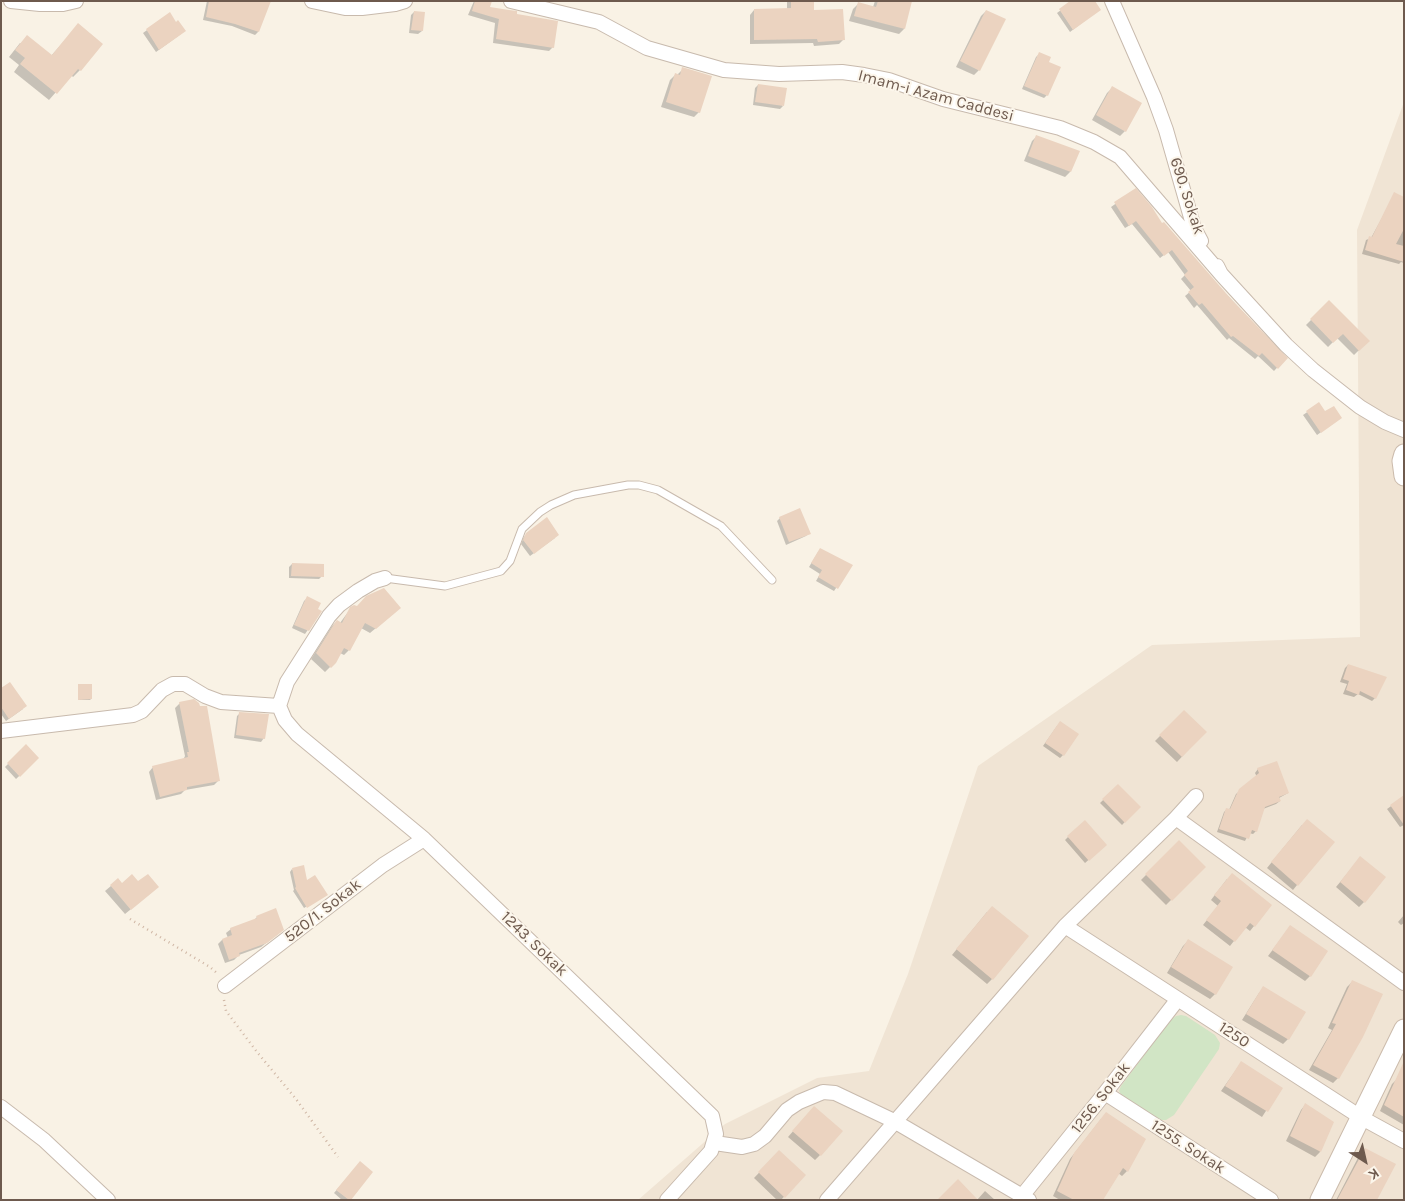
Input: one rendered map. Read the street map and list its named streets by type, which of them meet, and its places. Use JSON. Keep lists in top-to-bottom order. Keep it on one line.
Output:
{"streets":{"street":["Imam-i Azam Caddesi","690. Sokak","520/1. Sokak","1243. Sokak","1250","1256. Sokak","1255. Sokak"]},"crossings":[["Imam-i Azam Caddesi","690. Sokak"],["520/1. Sokak","1243. Sokak"],["1250","1256. Sokak"],["1256. Sokak","1255. Sokak"]],"north":"bottom right"}
